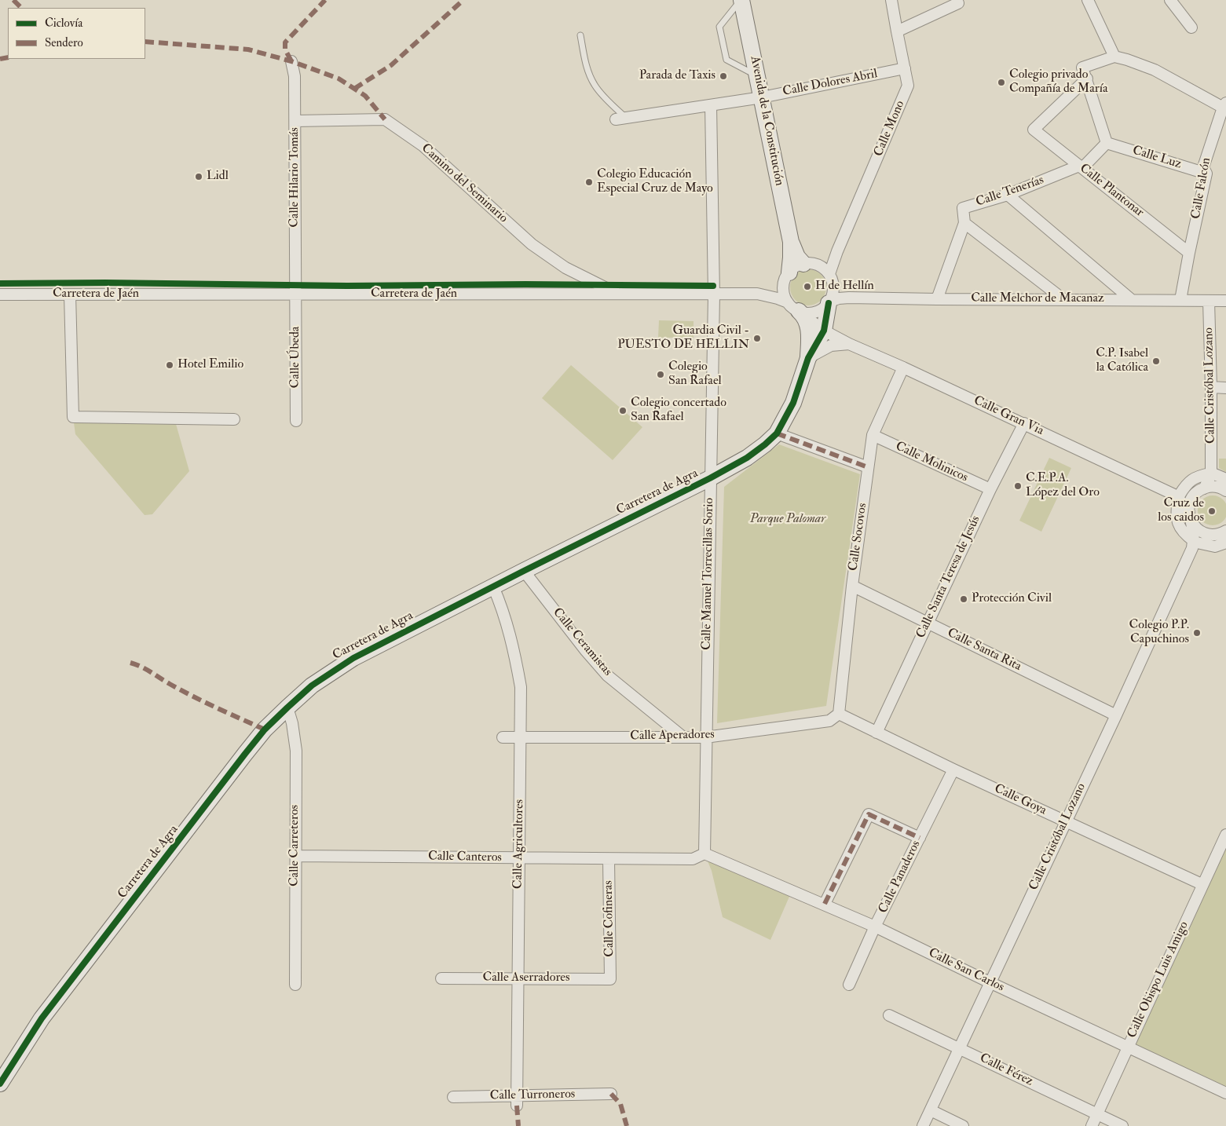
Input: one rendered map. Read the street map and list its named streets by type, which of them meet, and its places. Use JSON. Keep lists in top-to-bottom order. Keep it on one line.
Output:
{"streets":{"street":["Calle Dolores Abril","Avenida de la Constitución","Calle Mono","Calle Luz","Calle Hilario Tomás","Camino del Seminario","Calle Falcón","Calle Plantonar","Calle Tenerías","Carretera de Jaén","Calle Melchor de Macanaz","Calle Úbeda","Calle Cristóbal Lozano","Calle Gran Via","Calle Molinicos","Carretera de Agra","Calle Socovos","Calle Manuel Torrecillas Sorio","Calle Santa Teresa de Jesús","Calle Ceramistas","Calle Santa Rita","Calle Aperadores","Calle Goya","Calle Agricultores","Calle Carreteros","Calle Canteros","Calle Panaderos","Calle Cofineras","Calle San Carlos","Calle Aserradores","Calle Obispo Luis Amigo","Calle Férez","Calle Turroneros"]},"crossings":[["Calle Dolores Abril","Avenida de la Constitución"],["Calle Dolores Abril","Calle Mono"],["Calle Dolores Abril","Calle Manuel Torrecillas Sorio"],["Avenida de la Constitución","Calle Mono"],["Avenida de la Constitución","Carretera de Jaén"],["Avenida de la Constitución","Calle Melchor de Macanaz"],["Avenida de la Constitución","Calle Gran Via"],["Avenida de la Constitución","Carretera de Agra"],["Calle Mono","Carretera de Jaén"],["Calle Mono","Calle Melchor de Macanaz"],["Calle Mono","Calle Gran Via"],["Calle Mono","Carretera de Agra"],["Calle Luz","Calle Falcón"],["Calle Luz","Calle Tenerías"],["Calle Hilario Tomás","Camino del Seminario"],["Calle Hilario Tomás","Carretera de Jaén"],["Calle Hilario Tomás","Calle Úbeda"],["Camino del Seminario","Carretera de Jaén"],["Calle Falcón","Calle Plantonar"],["Calle Falcón","Calle Melchor de Macanaz"],["Calle Plantonar","Calle Tenerías"],["Calle Tenerías","Calle Melchor de Macanaz"],["Carretera de Jaén","Calle Melchor de Macanaz"],["Carretera de Jaén","Calle Úbeda"],["Carretera de Jaén","Calle Gran Via"],["Carretera de Jaén","Carretera de Agra"],["Carretera de Jaén","Calle Manuel Torrecillas Sorio"],["Calle Melchor de Macanaz","Calle Cristóbal Lozano"],["Calle Melchor de Macanaz","Calle Gran Via"],["Calle Melchor de Macanaz","Carretera de Agra"],["Calle Cristóbal Lozano","Calle Santa Rita"],["Calle Cristóbal Lozano","Calle Goya"],["Calle Cristóbal Lozano","Calle San Carlos"],["Calle Cristóbal Lozano","Calle Férez"],["Calle Gran Via","Carretera de Agra"],["Calle Gran Via","Calle Socovos"],["Calle Gran Via","Calle Santa Teresa de Jesús"],["Calle Molinicos","Calle Socovos"],["Calle Molinicos","Calle Santa Teresa de Jesús"],["Carretera de Agra","Calle Manuel Torrecillas Sorio"],["Carretera de Agra","Calle Ceramistas"],["Carretera de Agra","Calle Agricultores"],["Carretera de Agra","Calle Carreteros"],["Calle Socovos","Calle Santa Rita"],["Calle Socovos","Calle Aperadores"],["Calle Socovos","Calle Goya"],["Calle Manuel Torrecillas Sorio","Calle Aperadores"],["Calle Manuel Torrecillas Sorio","Calle Canteros"],["Calle Manuel Torrecillas Sorio","Calle San Carlos"],["Calle Santa Teresa de Jesús","Calle Santa Rita"],["Calle Santa Teresa de Jesús","Calle Goya"],["Calle Ceramistas","Calle Aperadores"],["Calle Aperadores","Calle Goya"],["Calle Aperadores","Calle Agricultores"],["Calle Goya","Calle Panaderos"],["Calle Goya","Calle Obispo Luis Amigo"],["Calle Agricultores","Calle Canteros"],["Calle Agricultores","Calle Aserradores"],["Calle Agricultores","Calle Turroneros"],["Calle Carreteros","Calle Canteros"],["Calle Canteros","Calle Cofineras"],["Calle Canteros","Calle San Carlos"],["Calle Panaderos","Calle San Carlos"],["Calle Cofineras","Calle Aserradores"],["Calle San Carlos","Calle Obispo Luis Amigo"],["Calle Obispo Luis Amigo","Calle Férez"]],"parks":["Parque Palomar"],"places":["Parada de Taxis","Colegio privado Compañía de María","Lidl","Colegio Educación Especial Cruz de Mayo","H de Hellín","Guardia Civil - PUESTO DE HELLIN","C.P. Isabel la Católica","Hotel Emilio","Colegio San Rafael","Colegio concertado San Rafael","C.E.P.A. López del Oro","Cruz de los caidos","Protección Civil","Colegio P.P. Capuchinos"],"legend":["Ciclovía","Sendero"]}
